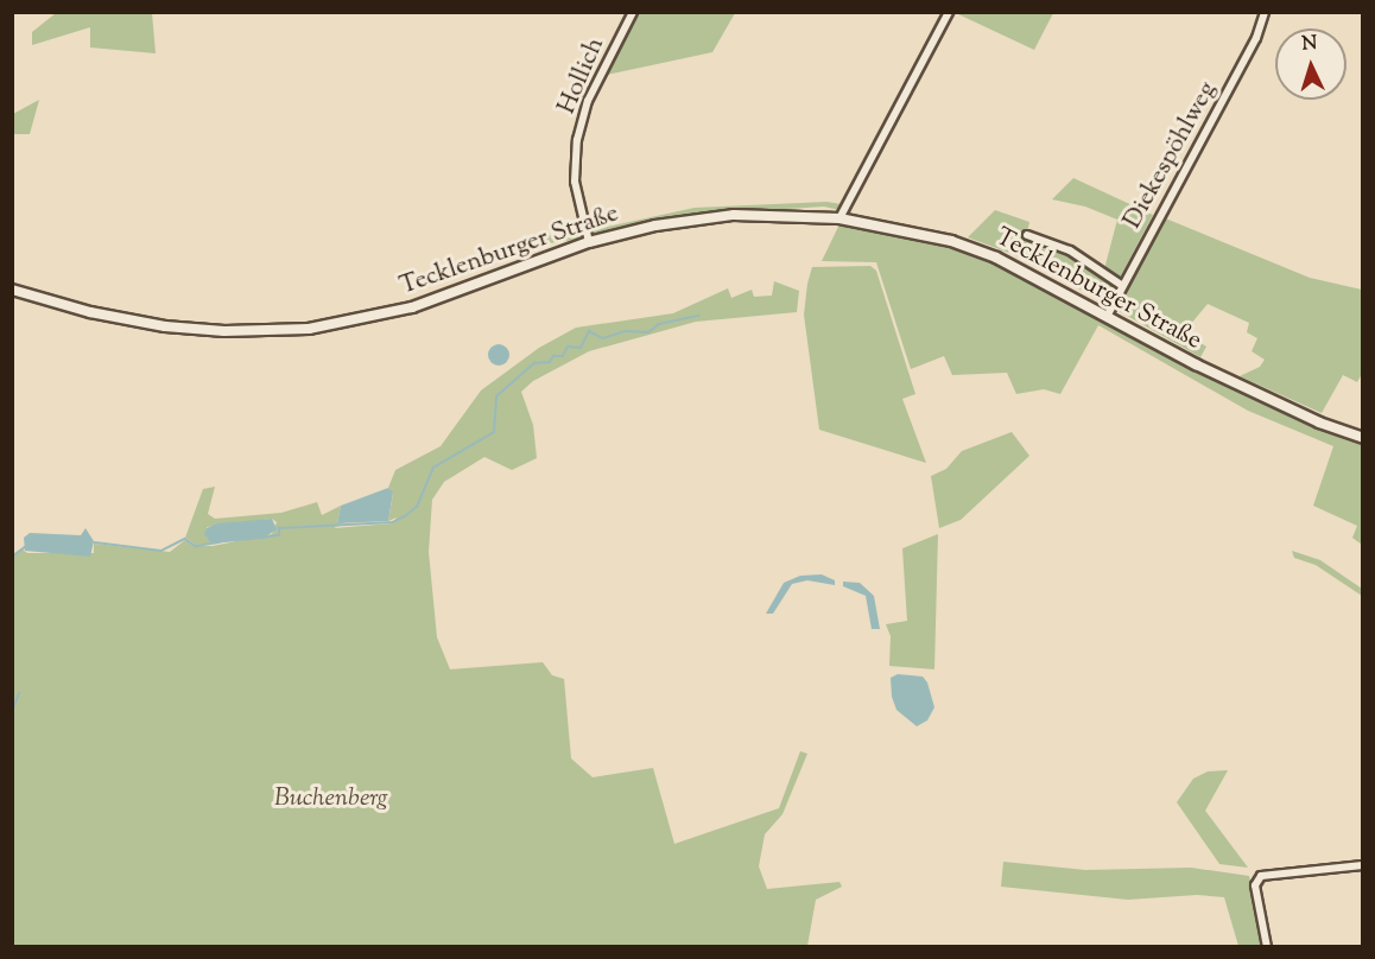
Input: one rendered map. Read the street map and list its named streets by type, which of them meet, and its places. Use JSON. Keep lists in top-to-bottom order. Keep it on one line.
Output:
{"streets":{"main road":["Tecklenburger Straße"],"street":["Hollich","Diekespöhlweg"]},"crossings":[["Hollich","Tecklenburger Straße"],["Diekespöhlweg","Tecklenburger Straße"]],"parks":["Buchenberg"],"north":"top"}
